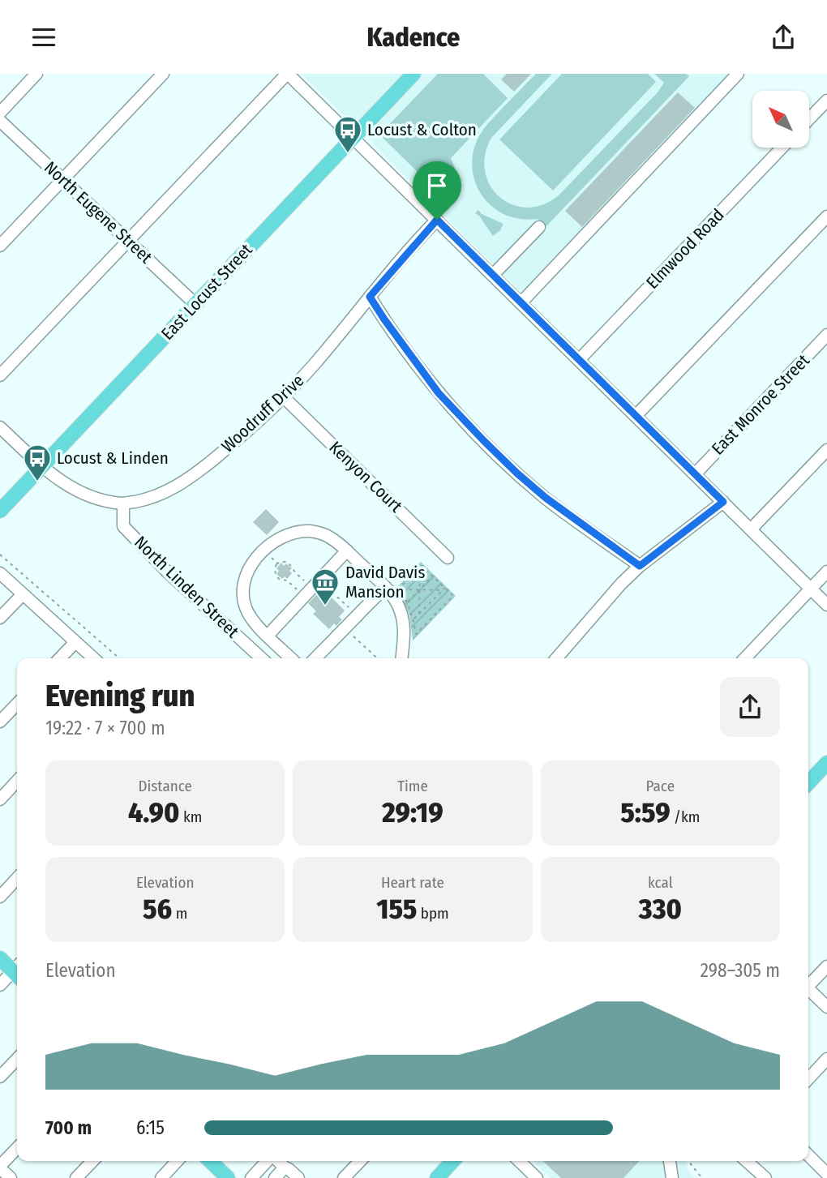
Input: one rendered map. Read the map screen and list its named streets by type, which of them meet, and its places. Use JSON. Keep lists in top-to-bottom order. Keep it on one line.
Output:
{"streets":{"main road":["East Locust Street"],"street":["North Eugene Street","Elmwood Road","East Monroe Street","Woodruff Drive","Kenyon Court","North Linden Street"]},"crossings":[["North Eugene Street","East Locust Street"],["East Locust Street","Woodruff Drive"],["Woodruff Drive","Kenyon Court"],["Woodruff Drive","North Linden Street"]],"places":{"bus stop":["Locust & Colton","Locust & Linden"],"museum":["David Davis Mansion"]},"north":"top left","page":{"header":"Kadence","heading":["Evening run","19:22 · 7 × 700 m"],"stats":[["Distance","4.90 km"],["Time","29:19"],["Pace","5:59 /km"],["Elevation","56 m"],["Heart rate","155 bpm"],["kcal","330"]],"chart":["Elevation","298–305 m"],"list":[{"name":"700 m","note":"6:15"}]}}
